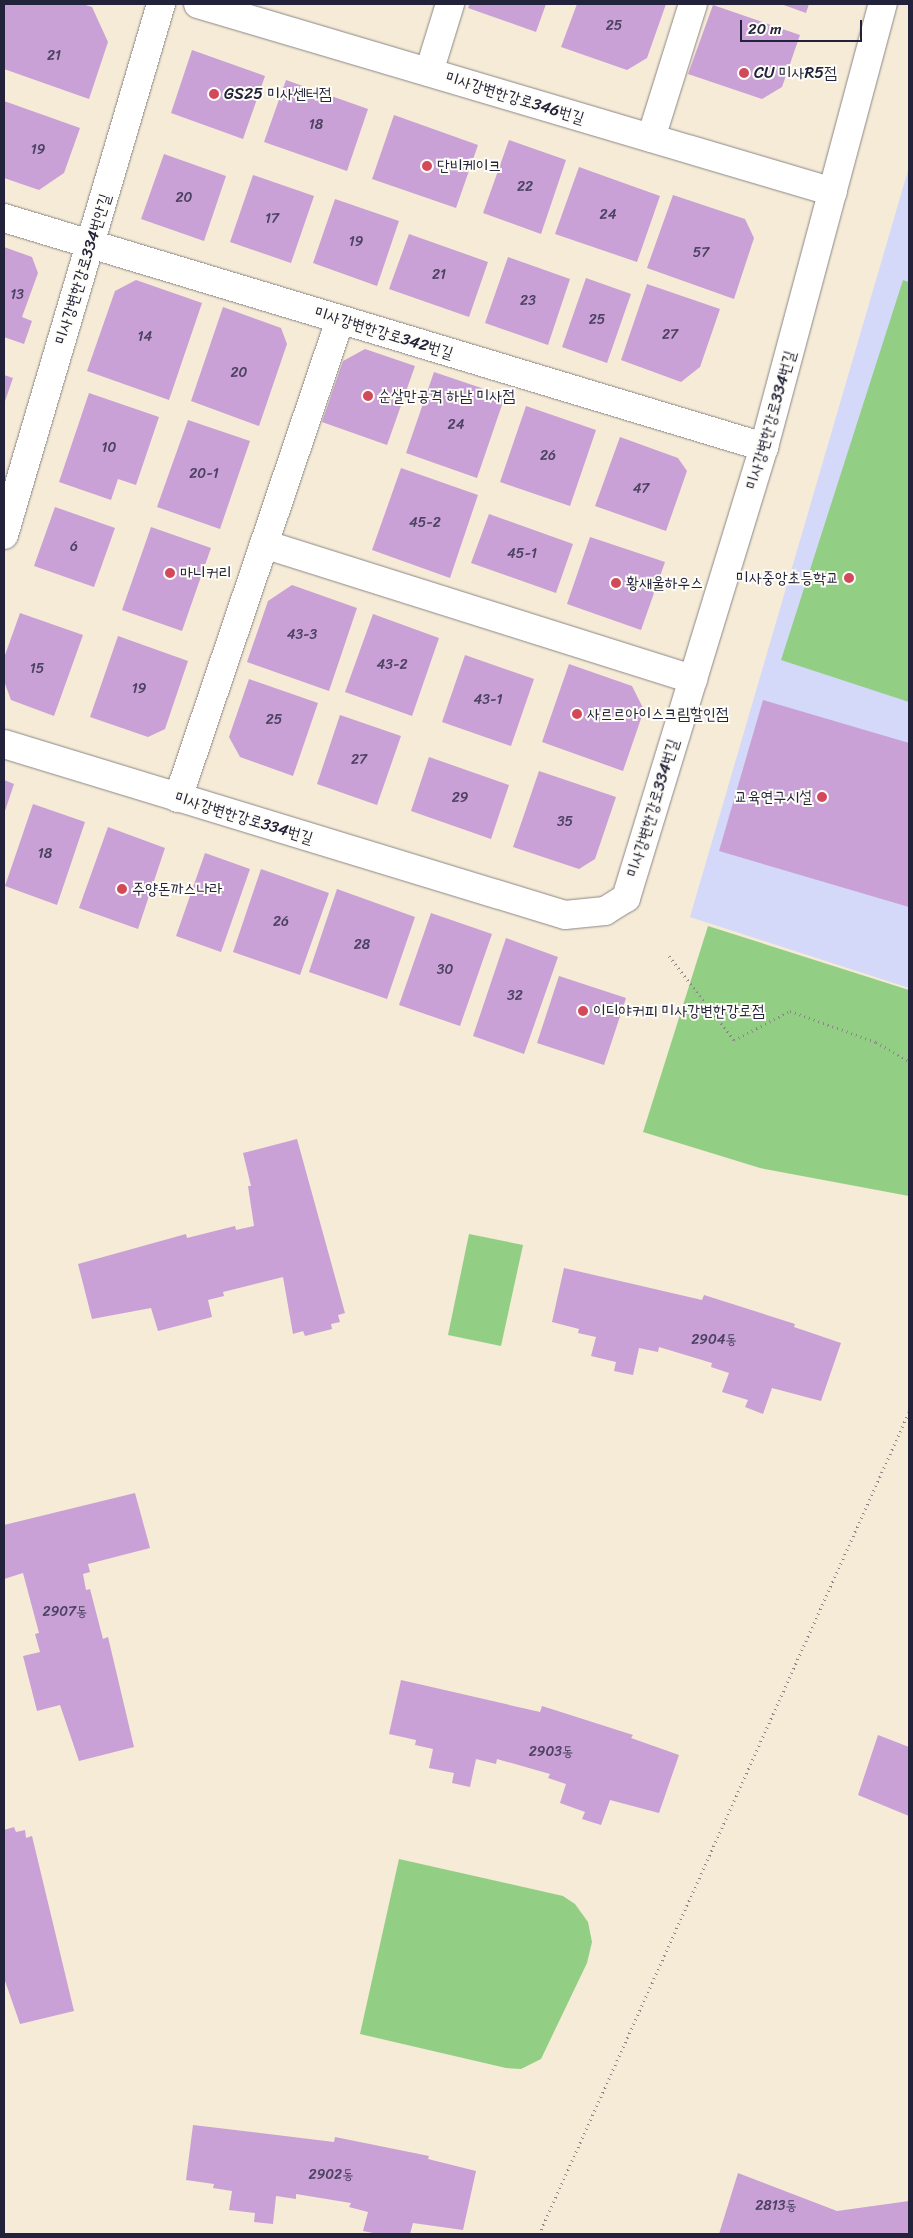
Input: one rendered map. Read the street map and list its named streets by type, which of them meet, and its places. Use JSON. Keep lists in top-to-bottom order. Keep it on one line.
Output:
{"streets":{"street":["미사강변한강로346번길","미사강변한강로334번안길","미사강변한강로342번길","미사강변한강로334번길"]},"crossings":[["미사강변한강로346번길","미사강변한강로334번길"],["미사강변한강로334번안길","미사강변한강로342번길"],["미사강변한강로342번길","미사강변한강로334번길"]],"places":["CU 미사R5점","GS25 미사센터점","단비케이크","순살만공격 하남 미사점","마니커리","미사중앙초등학교","황새울하우스","사르르아이스크림할인점","교육연구시설","주양돈까스나라","이디야커피 미사강변한강로점"],"house_numbers":["25","21","18","19","22","20","24","17","19","57","21","13","23","25","27","14","20","24","10","26","20-1","47","45-2","6","45-1","43-3","43-2","15","19","43-1","25","27","29","35","18","26","28","30","32","2904동","2907동","2903동","2902동","2813동"],"scale_bar":"20 m"}
